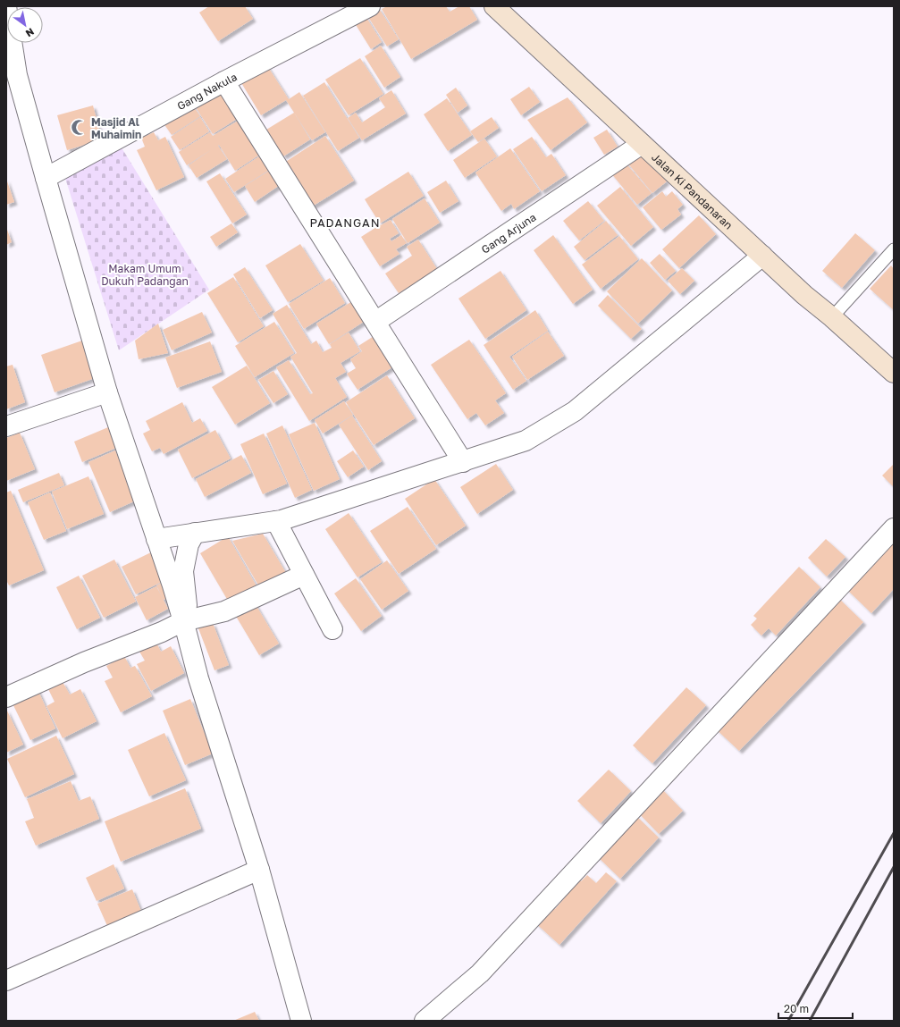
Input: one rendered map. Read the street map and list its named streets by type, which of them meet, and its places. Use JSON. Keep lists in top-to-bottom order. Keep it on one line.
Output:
{"streets":{"main road":["Jalan Ki Pandanaran"],"street":["Gang Nakula","Gang Arjuna"]},"crossings":[["Jalan Ki Pandanaran","Gang Arjuna"]],"districts":["PADANGAN"],"parks":["Makam Umum Dukuh Padangan"],"places":{"mosque":["Masjid Al Muhaimin"]},"scale_bar":"20 m","north":"bottom right"}
